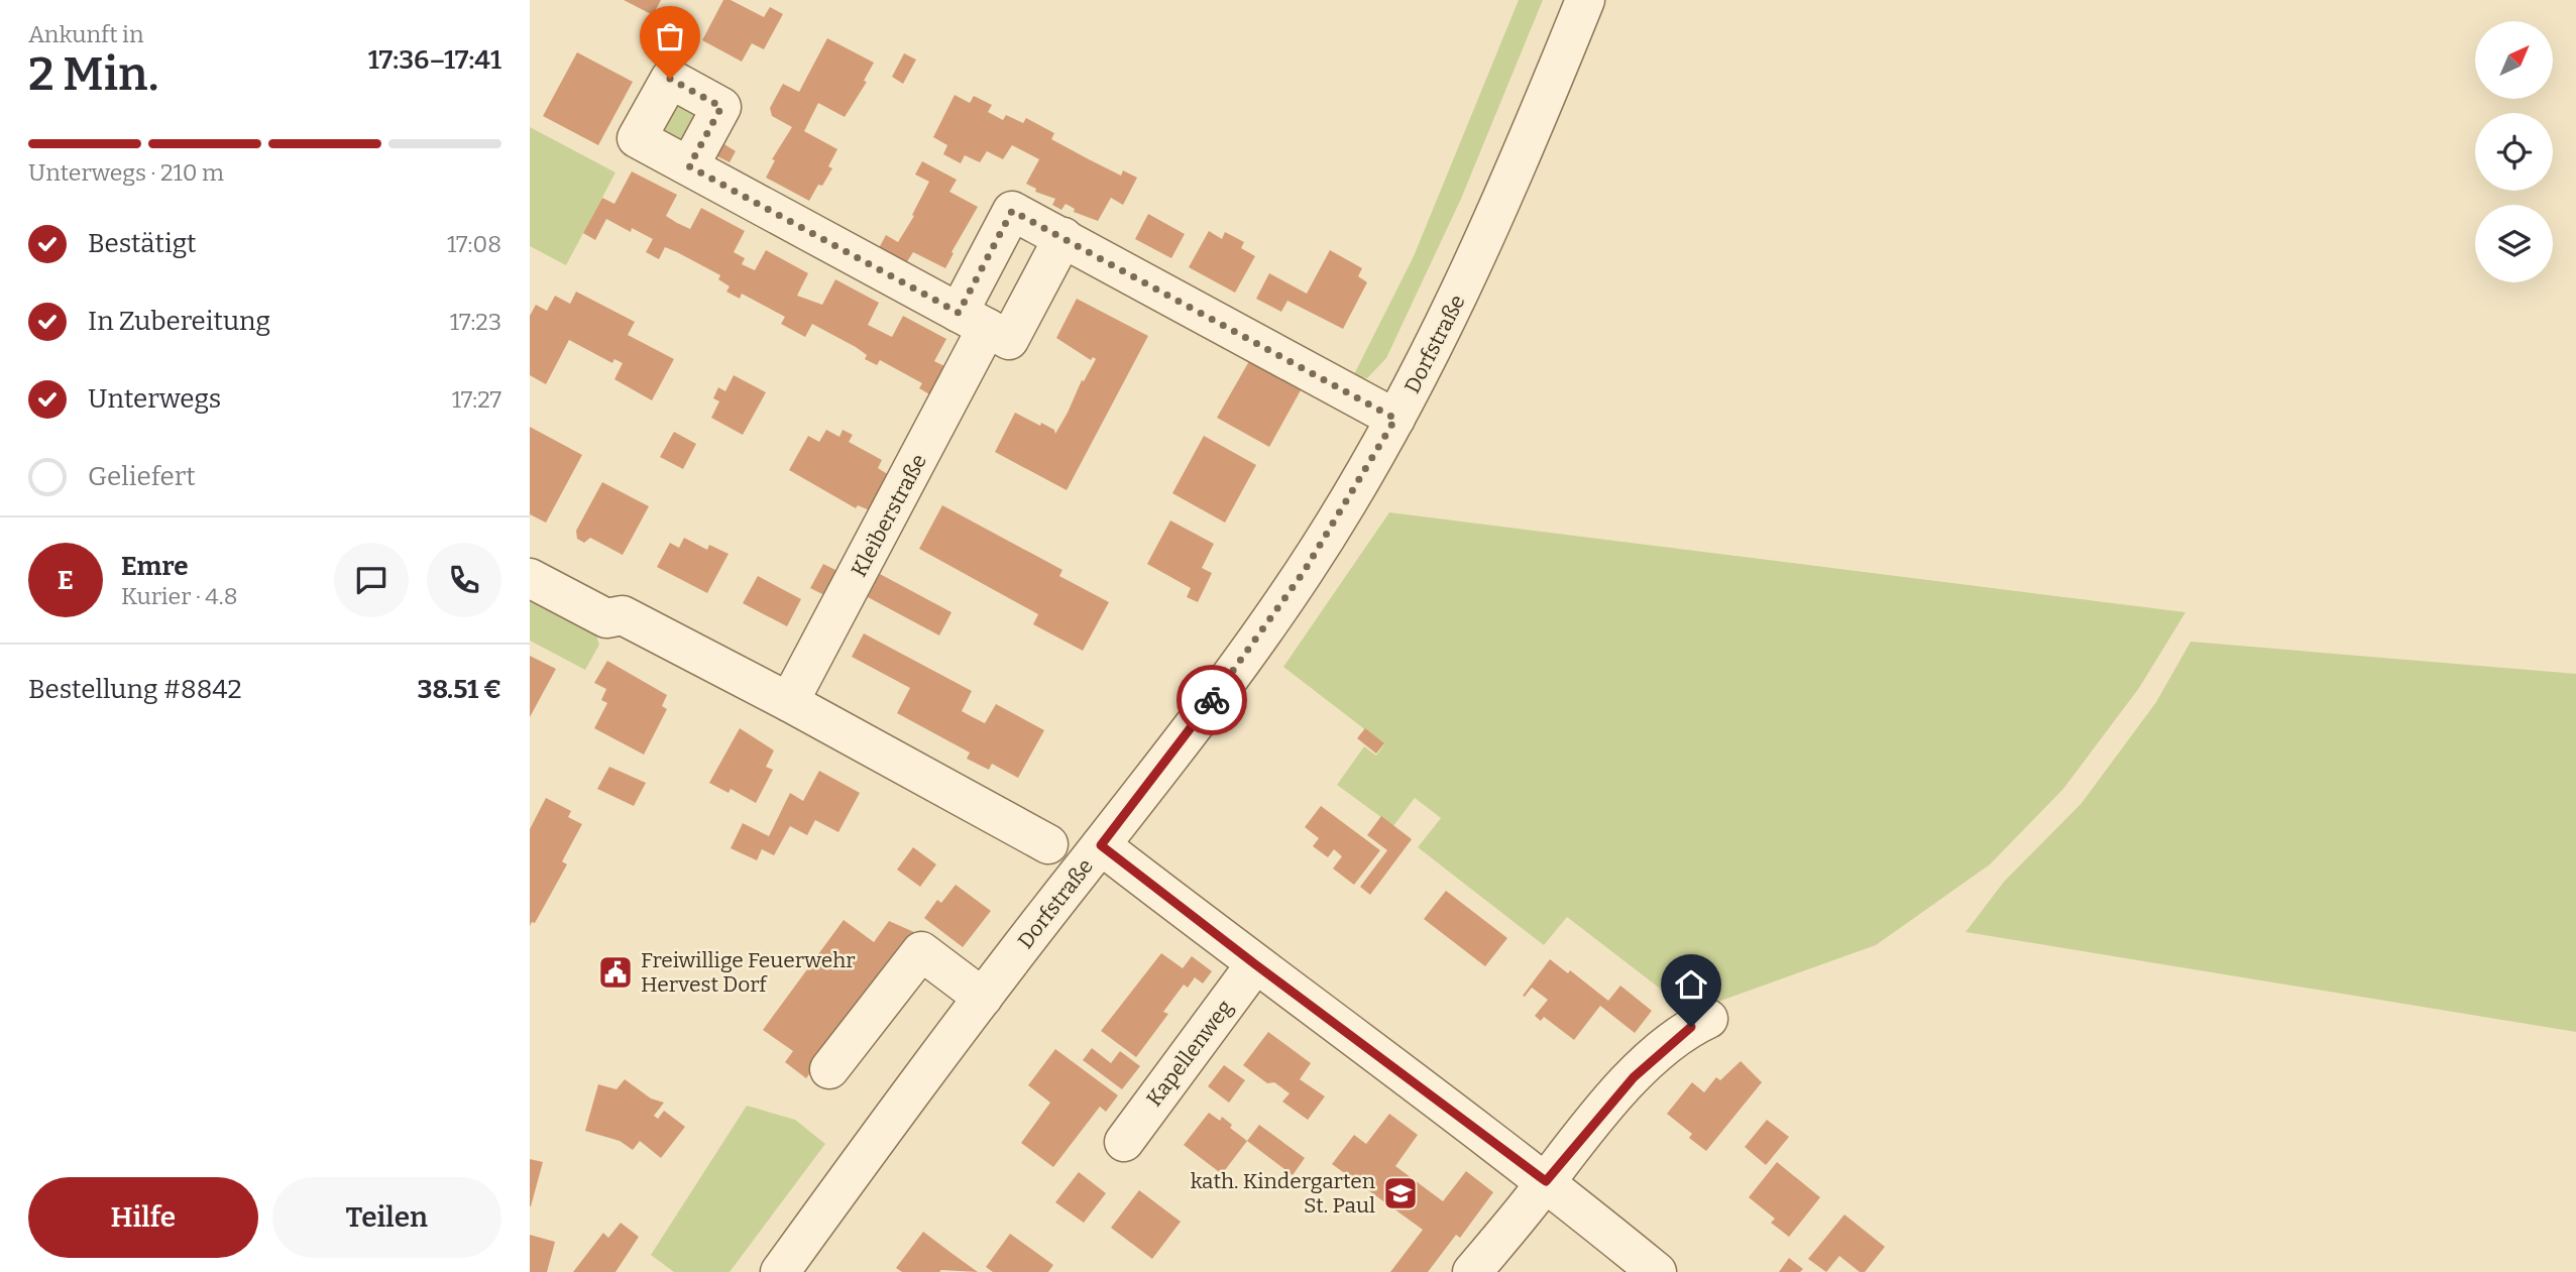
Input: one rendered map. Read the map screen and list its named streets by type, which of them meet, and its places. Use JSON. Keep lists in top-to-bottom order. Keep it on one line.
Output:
{"streets":{"street":["Dorfstraße","Kleiberstraße","Kapellenweg"]},"places":{"public building":["Freiwillige Feuerwehr Hervest Dorf"],"school or university":["kath. Kindergarten St. Paul"]},"north":"top right","page":{"heading":["2 Min.","Ankunft in","17:36–17:41"],"panel":["Emre","Kurier · 4.8","Bestellung #8842","38.51 €"],"bar":"Unterwegs · 210 m","list":[["Bestätigt","17:08"],["In Zubereitung","17:23"],["Unterwegs","17:27"],"Geliefert"],"round":"E","buttons":["Hilfe","Teilen"]}}
